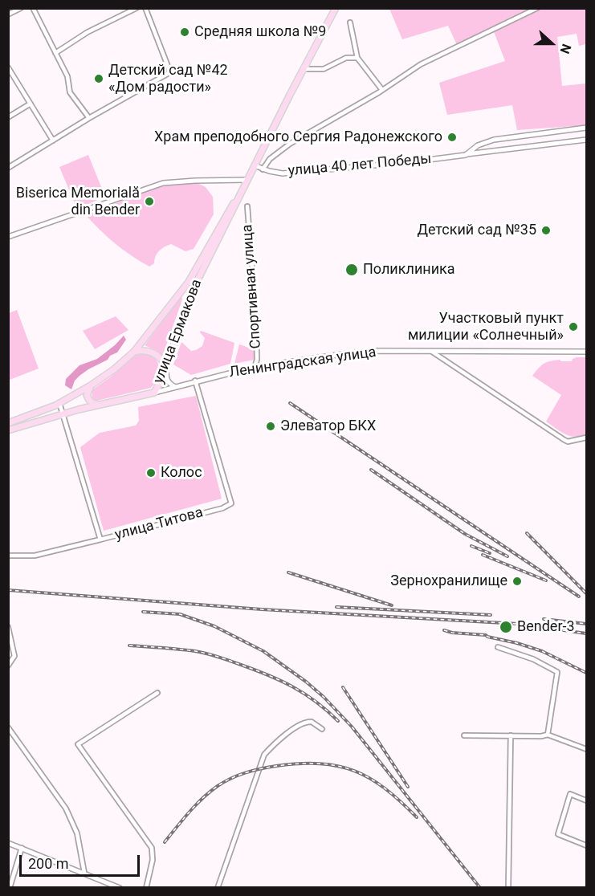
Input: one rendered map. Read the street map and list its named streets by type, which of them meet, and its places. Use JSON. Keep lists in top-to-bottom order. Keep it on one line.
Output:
{"streets":{"main road":["улица Ермакова"],"street":["улица 40 лет Победы","Спортивная улица","Ленинградская улица","улица Титова"]},"crossings":[["улица 40 лет Победы","улица Ермакова"],["Спортивная улица","Ленинградская улица"],["улица Ермакова","Ленинградская улица"],["улица Ермакова","улица Титова"],["Ленинградская улица","улица Титова"]],"places":["Средняя школа №9","Детский сад №42 «Дом радости»","Храм преподобного Сергия Радонежского","Biserica Memorială din Bender","Детский сад №35","Поликлиника","Участковый пункт милиции «Солнечный»","Элеватор БКХ","Колос","Зернохранилище","Bender-3"],"scale_bar":"200 m","north":"right"}
